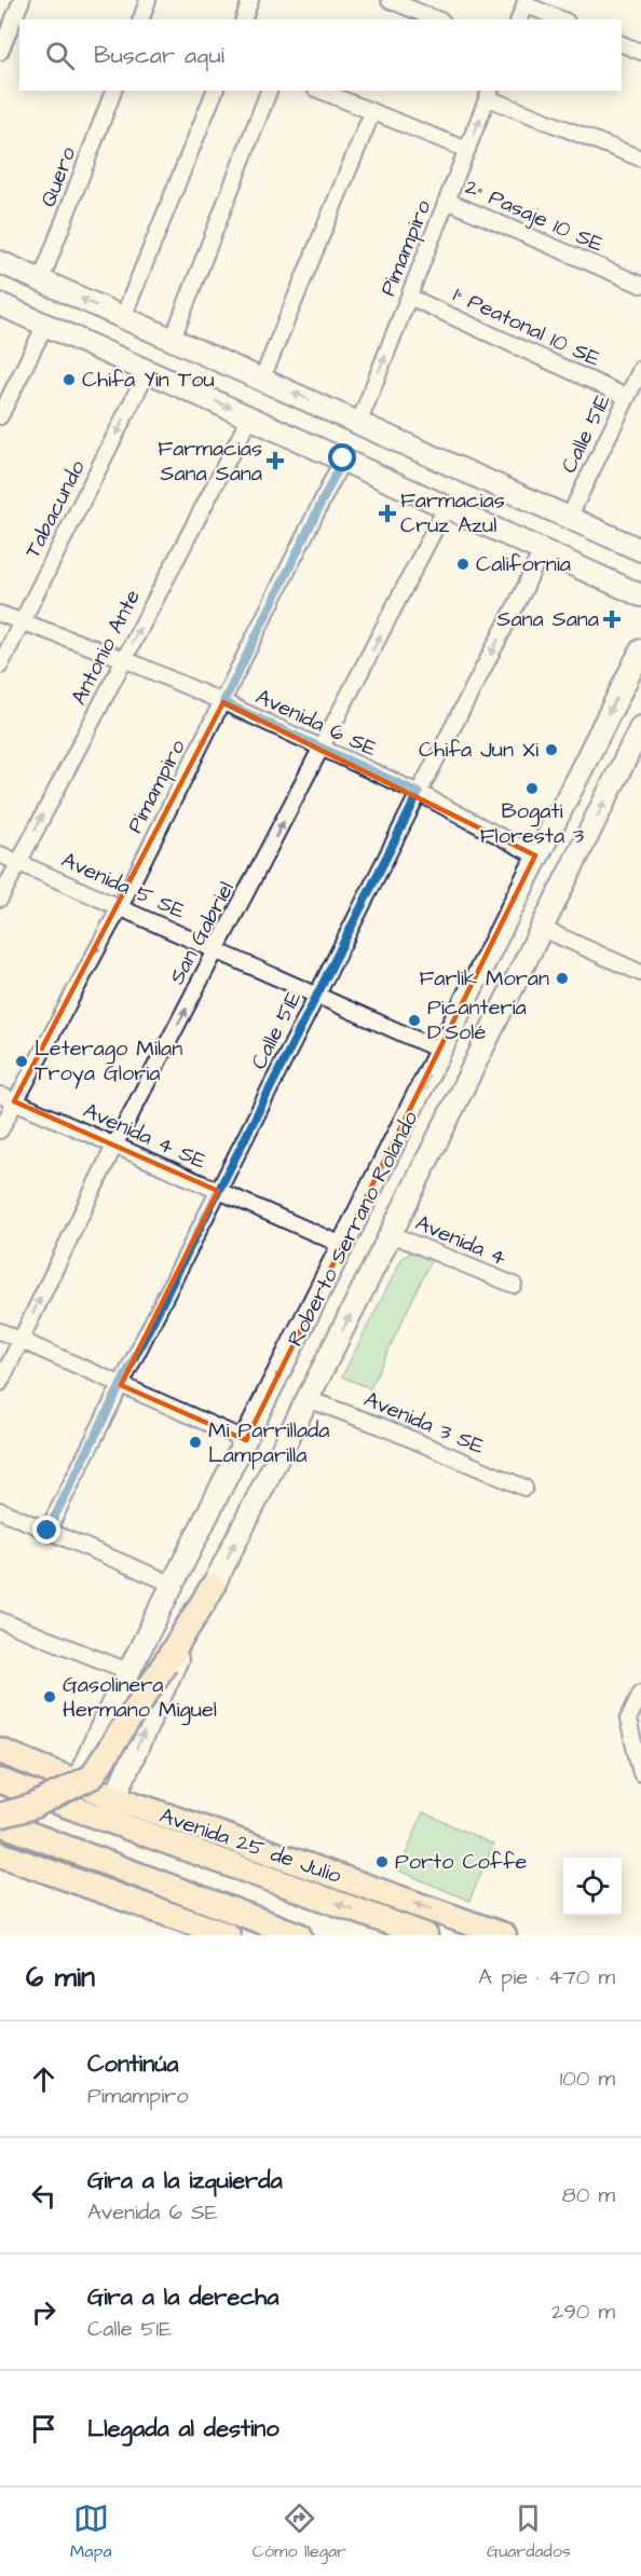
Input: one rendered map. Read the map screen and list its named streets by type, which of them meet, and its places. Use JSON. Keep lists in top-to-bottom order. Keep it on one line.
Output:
{"streets":{"main road":["Roberto Serrano Rolando","Avenida 25 de Julio"],"street":["Quero","2° Pasaje 10 SE","Pimampiro","1° Peatonal 10 SE","Calle 51E","Tabacundo","Antonio Ante","Avenida 6 SE","Avenida 5 SE","San Gabriel","Avenida 4 SE","Avenida 4","Avenida 3 SE"]},"crossings":[["2° Pasaje 10 SE","Pimampiro"],["Pimampiro","1° Peatonal 10 SE"],["Pimampiro","Avenida 6 SE"],["Pimampiro","Avenida 5 SE"],["Pimampiro","Avenida 4 SE"],["1° Peatonal 10 SE","Calle 51E"],["Calle 51E","Avenida 6 SE"],["Calle 51E","Avenida 5 SE"],["Calle 51E","Avenida 4 SE"],["Tabacundo","Avenida 6 SE"],["Antonio Ante","Avenida 6 SE"],["Antonio Ante","Avenida 5 SE"],["Avenida 6 SE","San Gabriel"],["Avenida 6 SE","Roberto Serrano Rolando"],["Avenida 5 SE","San Gabriel"],["Avenida 5 SE","Roberto Serrano Rolando"],["San Gabriel","Avenida 4 SE"],["Avenida 4 SE","Roberto Serrano Rolando"],["Roberto Serrano Rolando","Avenida 4"],["Roberto Serrano Rolando","Avenida 3 SE"],["Roberto Serrano Rolando","Avenida 25 de Julio"]],"one_way":["Antonio Ante","San Gabriel"],"places":{"other":["Chifa Yin Tou","California","Chifa Jun Xi","Bogati Floresta 3","Farlik Moran","Picantería D'Solé","Leterago Milan Troya Gloria","Mi Parrillada Lamparilla","Gasolinera Hermano Miguel","Porto Coffe"],"health":["Farmacias Sana Sana","Farmacias Cruz Azul","Sana Sana"]},"page":{"search":"Buscar aquí","heading":["6 min","A pie · 470 m"],"list":[["Continúa","Pimampiro","100 m"],["Gira a la izquierda","Avenida 6 SE","80 m"],["Gira a la derecha","Calle 51E","290 m"],"Llegada al destino"],"nav":["Mapa","Cómo llegar","Guardados"]}}
